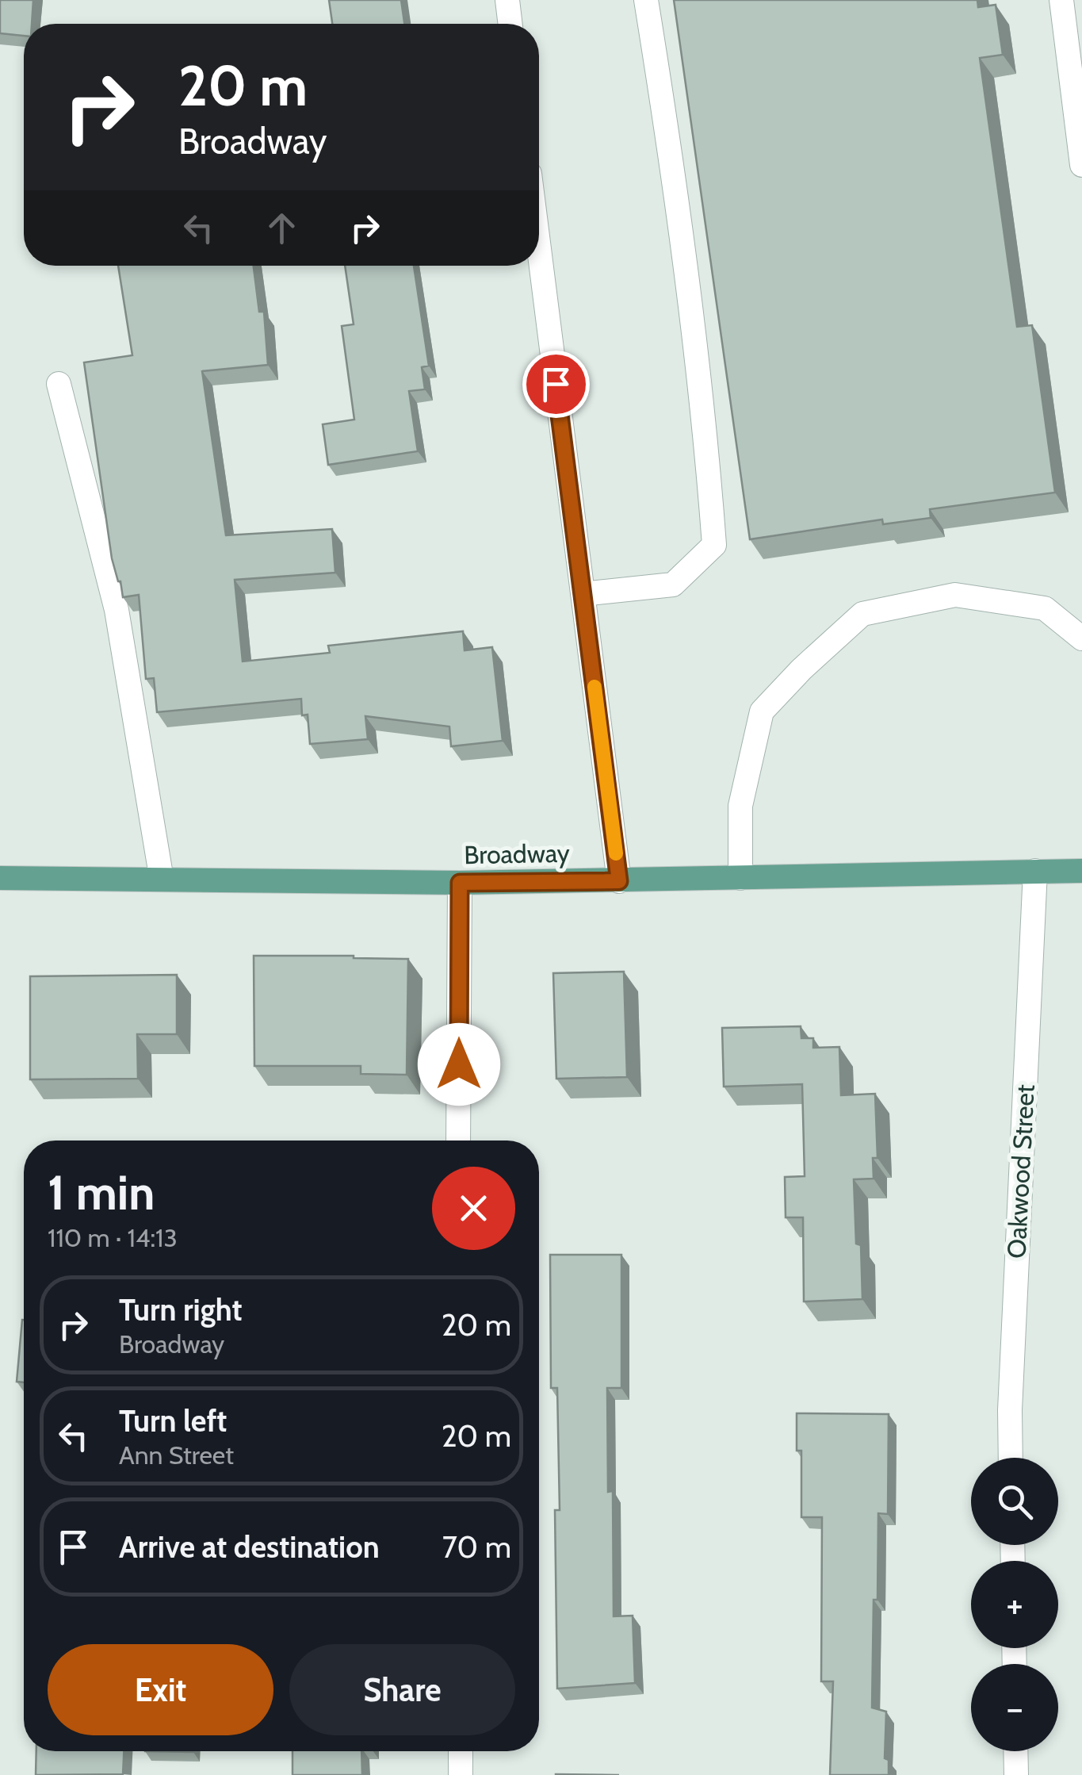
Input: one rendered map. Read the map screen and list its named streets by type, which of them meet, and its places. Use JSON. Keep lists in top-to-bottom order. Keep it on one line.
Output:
{"streets":{"main road":["Broadway"],"street":["Oakwood Street"]},"crossings":[["Broadway","Oakwood Street"]],"page":{"turn":["20 m","Broadway"],"heading":["1 min","110 m · 14:13"],"list":[{"name":"Turn right","note":"Broadway","value":"20 m"},{"name":"Turn left","note":"Ann Street","value":"20 m"},{"name":"Arrive at destination","value":"70 m"}],"map_buttons":["+","−"],"buttons":["Exit","Share"]}}
